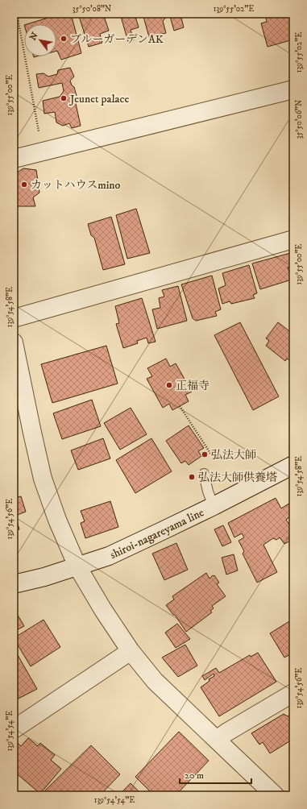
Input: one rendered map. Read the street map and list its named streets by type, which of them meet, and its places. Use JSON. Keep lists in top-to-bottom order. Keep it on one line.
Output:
{"streets":{"street":["shiroi-nagareyama line"]},"places":["ブルーガーデンAK","Jeunet palace","カットハウスmino","正福寺","弘法大師","弘法大師供養塔"],"scale_bar":"20 m","north":"top left","coordinates":["35°50'08\"N","139°55'02\"E","139°55'00\"E","35°50'06\"N","139°54'58\"E","139°54'56\"E","139°54'54\"E"]}
